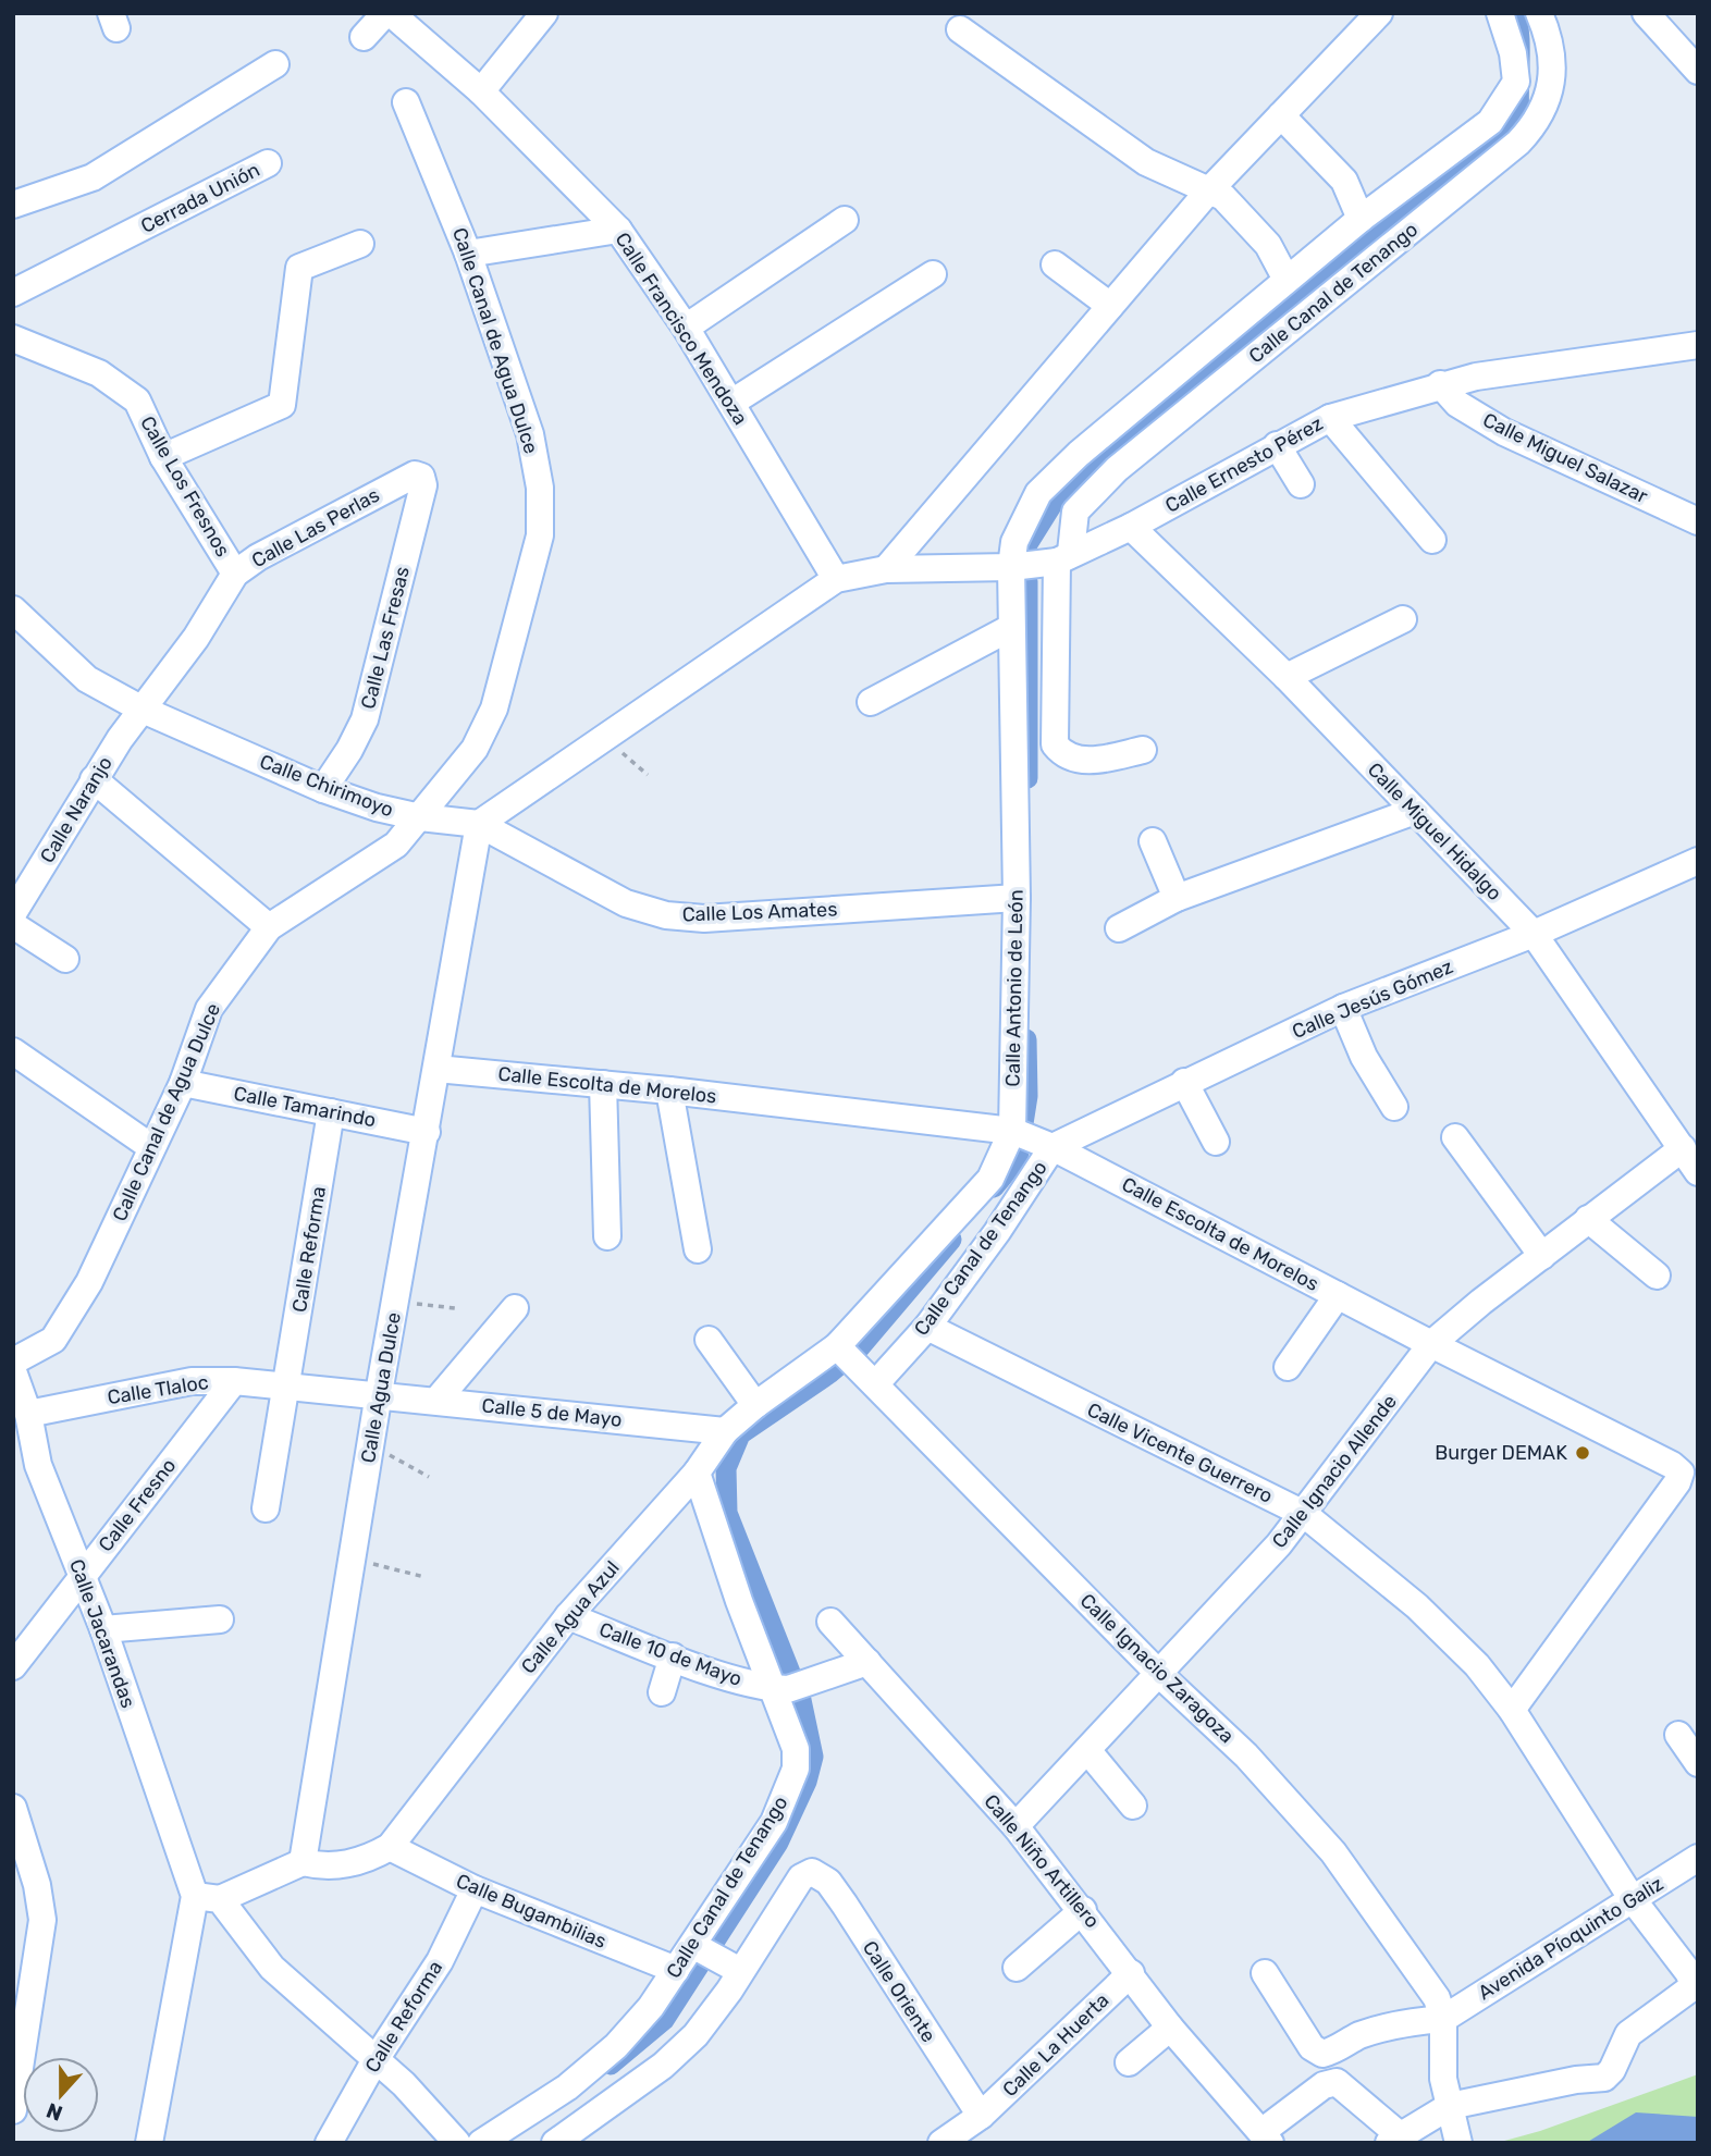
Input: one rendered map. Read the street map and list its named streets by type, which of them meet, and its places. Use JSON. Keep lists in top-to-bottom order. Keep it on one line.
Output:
{"streets":{"street":["Cerrada Unión","Calle Canal de Tenango","Calle Francisco Mendoza","Calle Canal de Agua Dulce","Calle Miguel Salazar","Calle Ernesto Pérez","Calle Los Fresnos","Calle Las Perlas","Calle Las Fresas","Calle Chirimoyo","Calle Naranjo","Calle Miguel Hidalgo","Calle Los Amates","Calle Antonio de León","Calle Jesús Gómez","Calle Escolta de Morelos","Calle Tamarindo","Calle Reforma","Calle Agua Dulce","Calle Tlaloc","Calle 5 de Mayo","Calle Vicente Guerrero","Calle Ignacio Allende","Calle Fresno","Calle Agua Azul","Calle Jacarandas","Calle 10 de Mayo","Calle Ignacio Zaragoza","Calle Niño Artillero","Calle Bugambilias","Avenida Píoquinto Galiz","Calle Oriente","Calle La Huerta"]},"crossings":[["Calle Canal de Tenango","Calle Ernesto Pérez"],["Calle Canal de Tenango","Calle Antonio de León"],["Calle Canal de Tenango","Calle Jesús Gómez"],["Calle Canal de Tenango","Calle Escolta de Morelos"],["Calle Canal de Tenango","Calle Vicente Guerrero"],["Calle Canal de Tenango","Calle Agua Azul"],["Calle Canal de Tenango","Calle 10 de Mayo"],["Calle Canal de Tenango","Calle Ignacio Zaragoza"],["Calle Canal de Tenango","Calle Bugambilias"],["Calle Canal de Tenango","Calle Oriente"],["Calle Francisco Mendoza","Calle Ernesto Pérez"],["Calle Canal de Agua Dulce","Calle Chirimoyo"],["Calle Canal de Agua Dulce","Calle Tamarindo"],["Calle Miguel Salazar","Calle Ernesto Pérez"],["Calle Ernesto Pérez","Calle Miguel Hidalgo"],["Calle Ernesto Pérez","Calle Antonio de León"],["Calle Los Fresnos","Calle Las Perlas"],["Calle Las Perlas","Calle Las Fresas"],["Calle Las Perlas","Calle Chirimoyo"],["Calle Las Perlas","Calle Naranjo"],["Calle Las Fresas","Calle Chirimoyo"],["Calle Chirimoyo","Calle Naranjo"],["Calle Chirimoyo","Calle Los Amates"],["Calle Chirimoyo","Calle Agua Dulce"],["Calle Miguel Hidalgo","Calle Jesús Gómez"],["Calle Miguel Hidalgo","Calle Ignacio Allende"],["Calle Los Amates","Calle Antonio de León"],["Calle Los Amates","Calle Agua Dulce"],["Calle Antonio de León","Calle Jesús Gómez"],["Calle Antonio de León","Calle Escolta de Morelos"],["Calle Antonio de León","Calle Agua Azul"],["Calle Antonio de León","Calle Ignacio Zaragoza"],["Calle Jesús Gómez","Calle Escolta de Morelos"],["Calle Escolta de Morelos","Calle Agua Dulce"],["Calle Escolta de Morelos","Calle Vicente Guerrero"],["Calle Escolta de Morelos","Calle Ignacio Allende"],["Calle Tamarindo","Calle Reforma"],["Calle Tamarindo","Calle Agua Dulce"],["Calle Reforma","Calle Tlaloc"],["Calle Reforma","Calle Jacarandas"],["Calle Reforma","Calle Bugambilias"],["Calle Agua Dulce","Calle Tlaloc"],["Calle Agua Dulce","Calle 5 de Mayo"],["Calle Agua Dulce","Calle Agua Azul"],["Calle Tlaloc","Calle 5 de Mayo"],["Calle Tlaloc","Calle Fresno"],["Calle Tlaloc","Calle Jacarandas"],["Calle 5 de Mayo","Calle Agua Azul"],["Calle Vicente Guerrero","Calle Ignacio Allende"],["Calle Vicente Guerrero","Avenida Píoquinto Galiz"],["Calle Ignacio Allende","Calle Ignacio Zaragoza"],["Calle Ignacio Allende","Calle Niño Artillero"],["Calle Fresno","Calle Jacarandas"],["Calle Agua Azul","Calle 10 de Mayo"],["Calle Agua Azul","Calle Ignacio Zaragoza"],["Calle Agua Azul","Calle Bugambilias"],["Calle Ignacio Zaragoza","Avenida Píoquinto Galiz"],["Calle Niño Artillero","Calle La Huerta"],["Calle Oriente","Calle La Huerta"]],"places":["Burger DEMAK"],"north":"bottom"}
